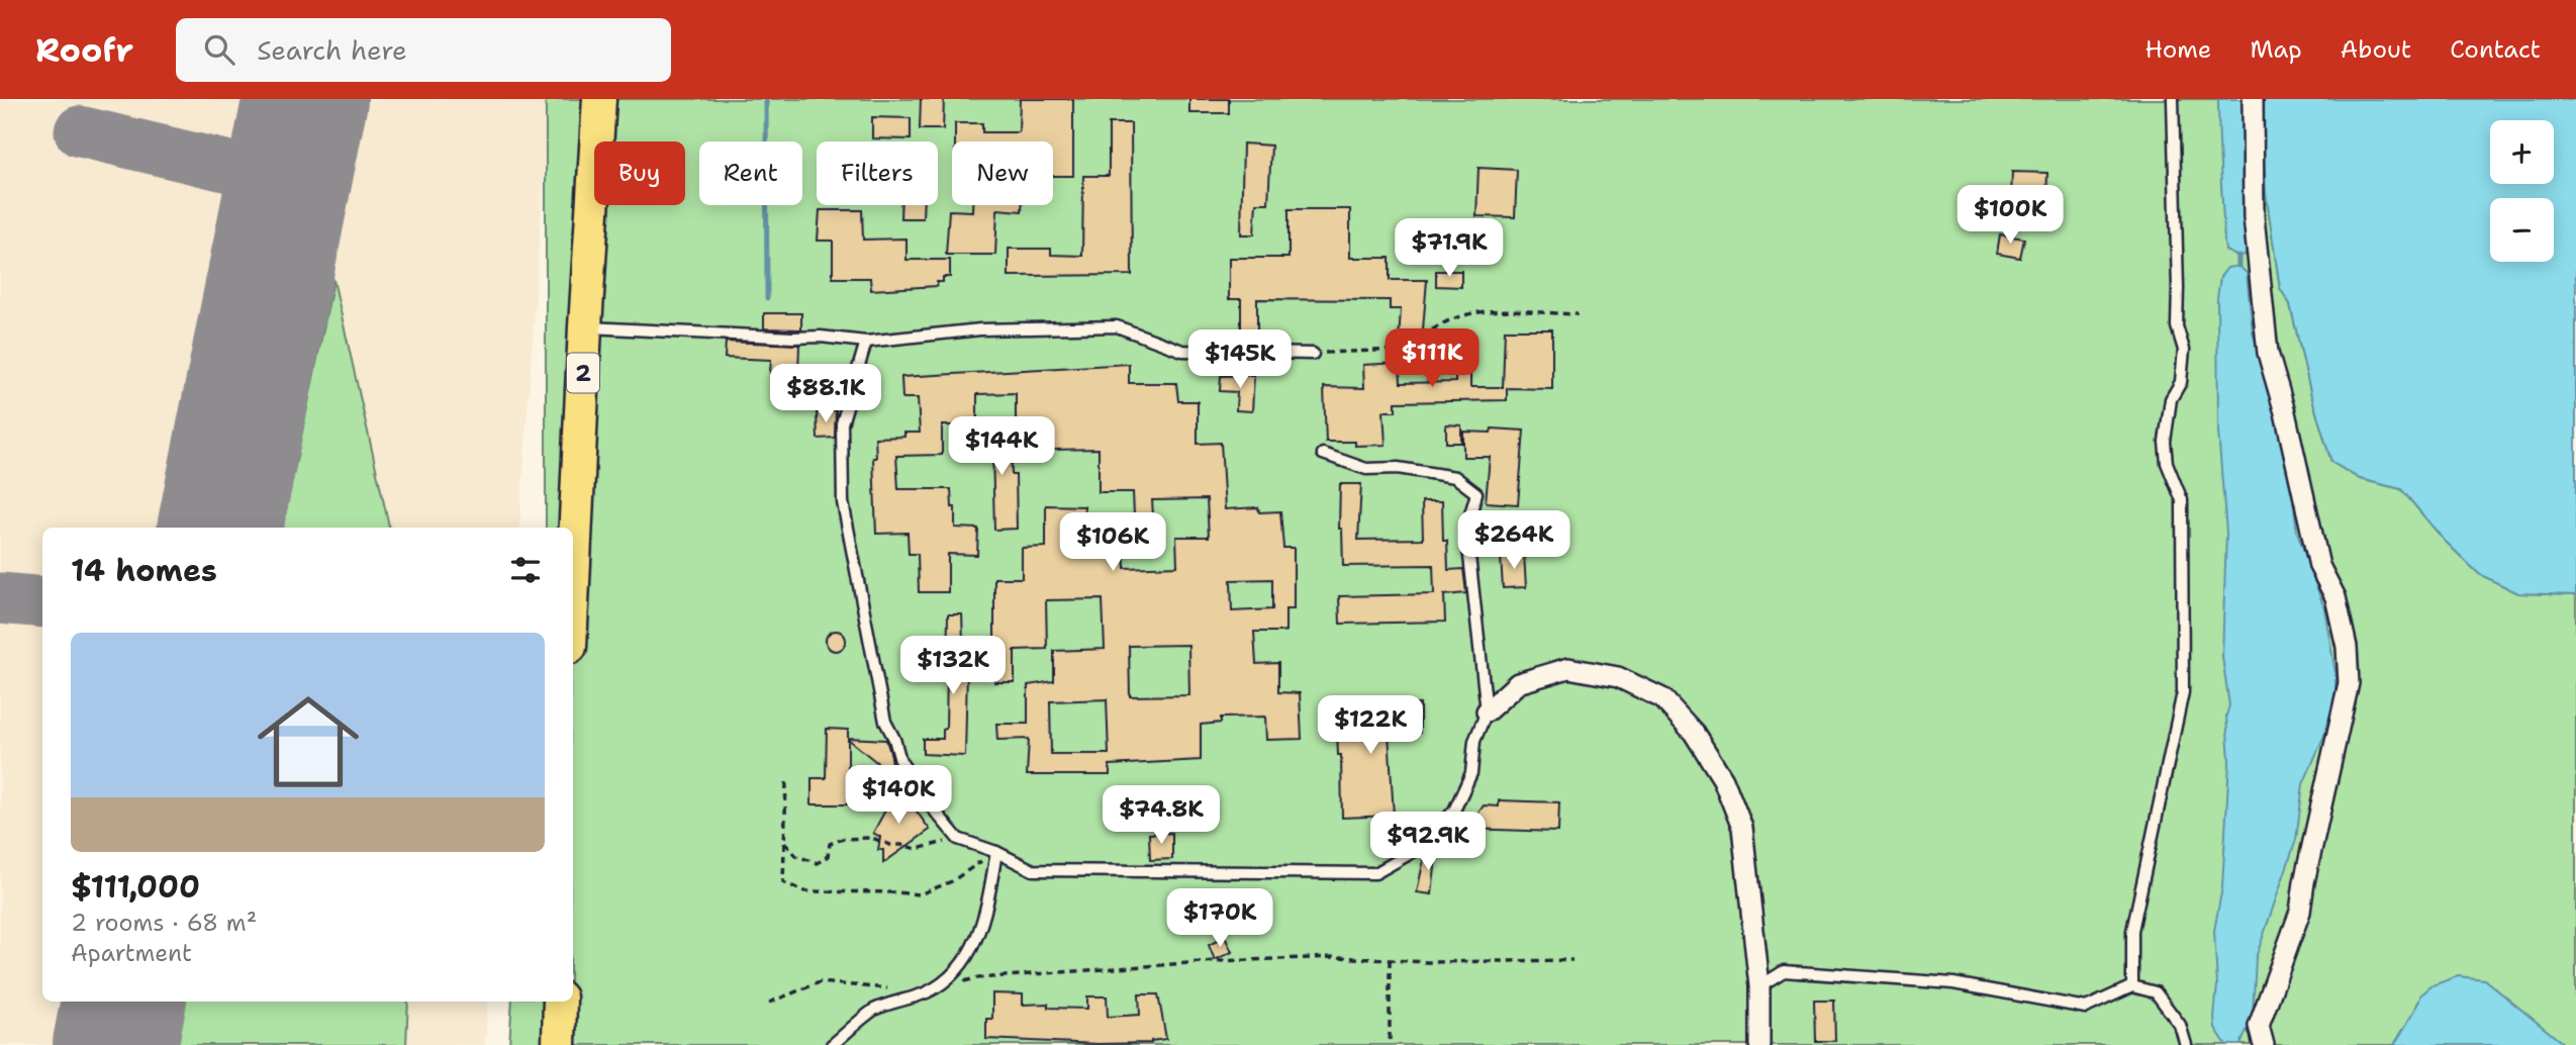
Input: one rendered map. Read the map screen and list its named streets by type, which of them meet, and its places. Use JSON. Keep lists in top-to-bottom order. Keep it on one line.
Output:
{"streets":{"main road":["2"]},"page":{"header":"Roofr","search":"Search here","nav":["Home","Map","About","Contact"],"map_buttons":["+","−"],"chip":["Buy","Rent","Filters","New"],"price":["$100K","$71.9K","$111K","$145K","$88.1K","$144K","$264K","$106K","$132K","$122K","$140K","$74.8K","$92.9K","$170K"],"heading":"14 homes","list":[{"name":"$111,000","note":"2 rooms · 68 m² · Apartment"}]}}
